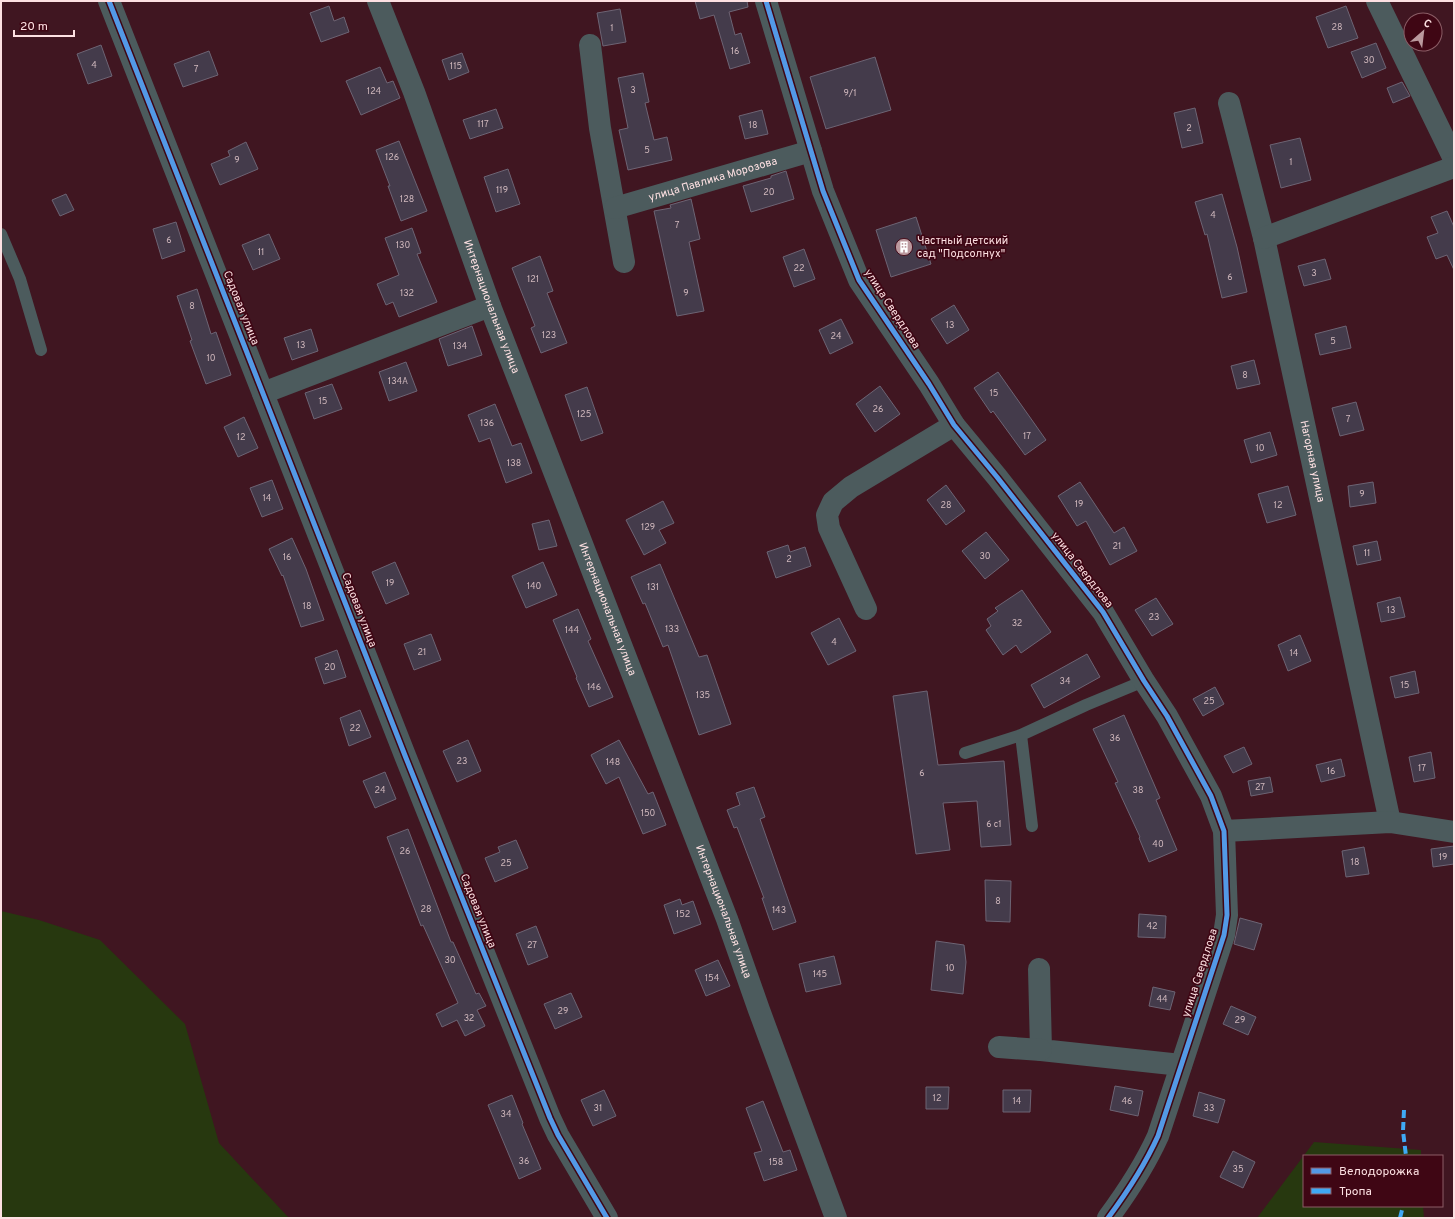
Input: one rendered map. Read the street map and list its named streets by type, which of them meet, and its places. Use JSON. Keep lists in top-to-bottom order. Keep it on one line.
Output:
{"streets":{"street":["улица Павлика Морозова","Интернациональная улица","Садовая улица","улица Свердлова","Нагорная улица"]},"crossings":[["улица Павлика Морозова","улица Свердлова"]],"places":{"building":["Частный детский сад \"Подсолнух\""]},"house_numbers":["28","1","16","30","4","115","7","3","124","9/1","117","18","2","5","126","9","1","119","20","128","4","7","6","130","11","22","3","6","121","132","9","8","13","123","24","5","13","134","10","8","134А","15","15","26","125","7","136","17","12","10","138","9","14","19","28","12","129","21","11","30","16","2","19","140","131","18","13","23","32","133","144","4","21","14","20","34","15","146","135","25","22","36","23","148","17","16","6","27","24","38","150","6 с1","40","26","19","18","25","8","28","143","152","42","27","30","10","145","154","44","29","32","29","12","14","46","31","33","34","36","158","35"],"legend":["Велодорожка","Тропа"],"scale_bar":"20 m","north":"top right"}
